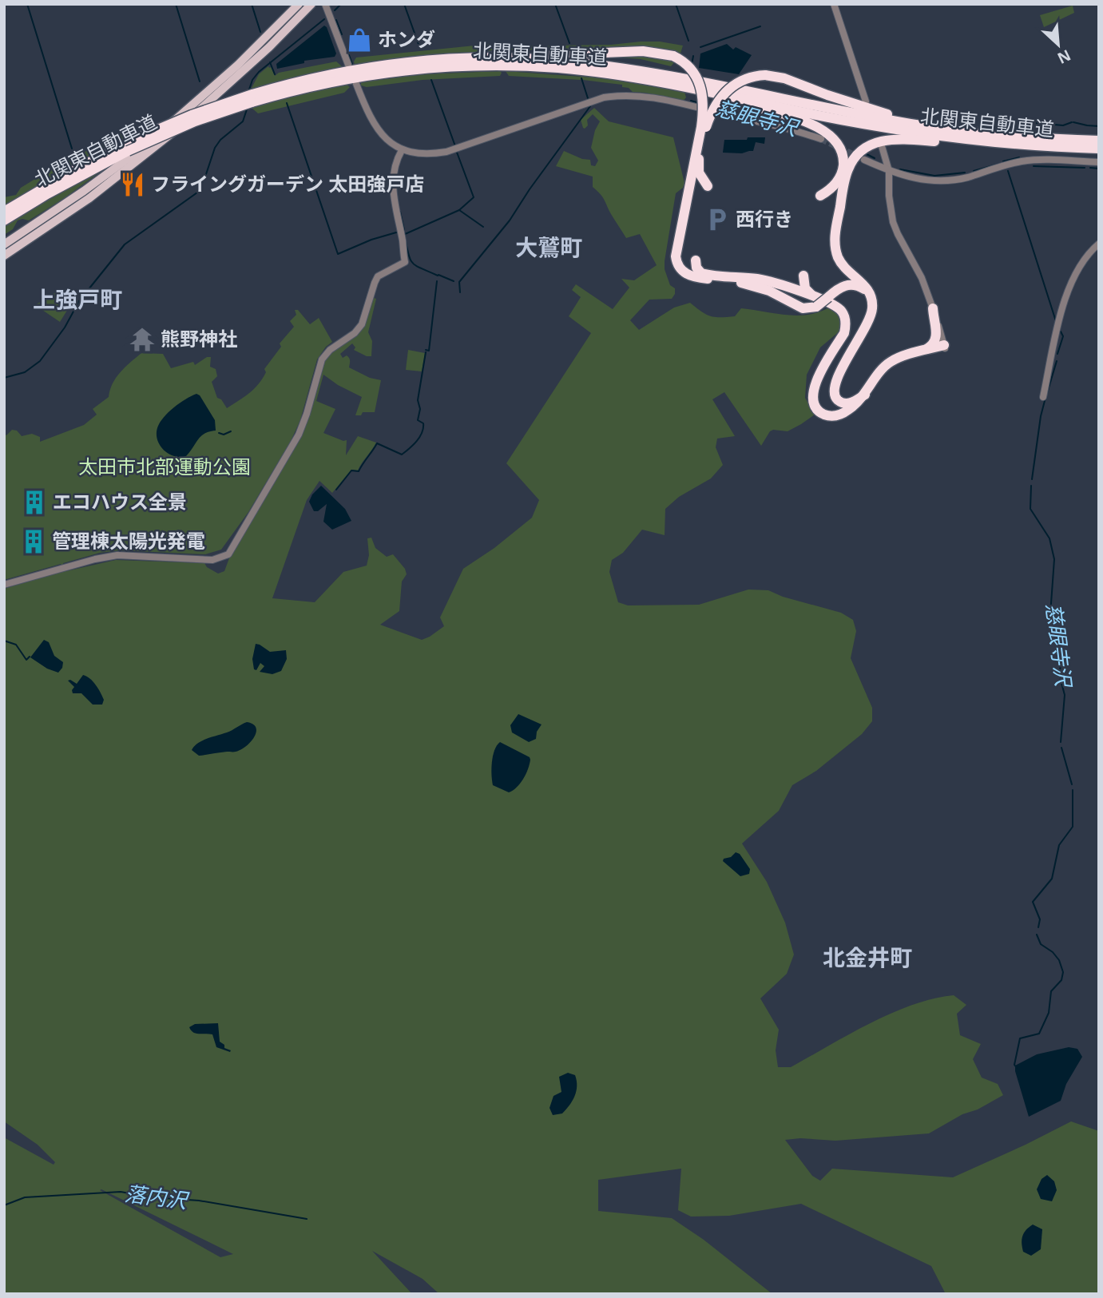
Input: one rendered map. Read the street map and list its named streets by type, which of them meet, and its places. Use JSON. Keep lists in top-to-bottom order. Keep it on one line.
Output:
{"streets":{"highway":["北関東自動車道"]},"districts":["大鷲町","上強戸町","北金井町"],"water":["慈眼寺沢","落内沢"],"parks":["太田市北部運動公園"],"places":{"shop":["ホンダ"],"restaurant":["フライングガーデン 太田強戸店"],"parking":["西行き"],"temple":["熊野神社"],"building":["エコハウス全景","管理棟太陽光発電"]},"north":"bottom right"}
